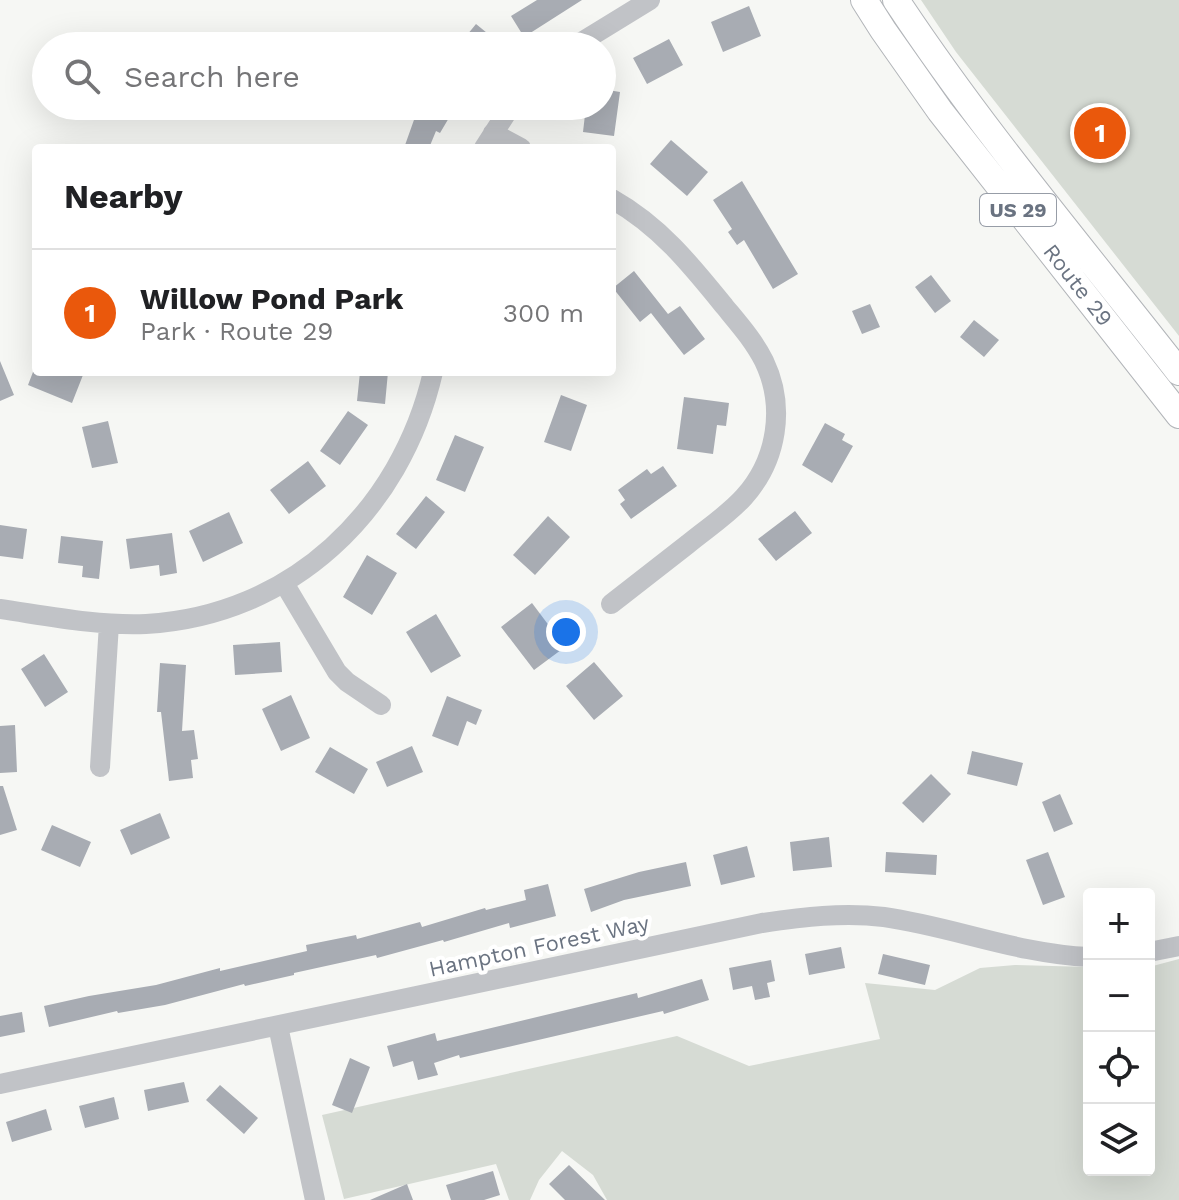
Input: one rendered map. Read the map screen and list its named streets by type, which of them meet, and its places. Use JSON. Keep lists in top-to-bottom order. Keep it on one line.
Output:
{"streets":{"main road":["US 29","Route 29"],"street":["Hampton Forest Way"]},"page":{"search":"Search here","pins":"1","heading":"Nearby","list":[{"mark":"1","name":"Willow Pond Park","note":"Park · Route 29","value":"300 m"}],"map_buttons":["+","−"]}}
